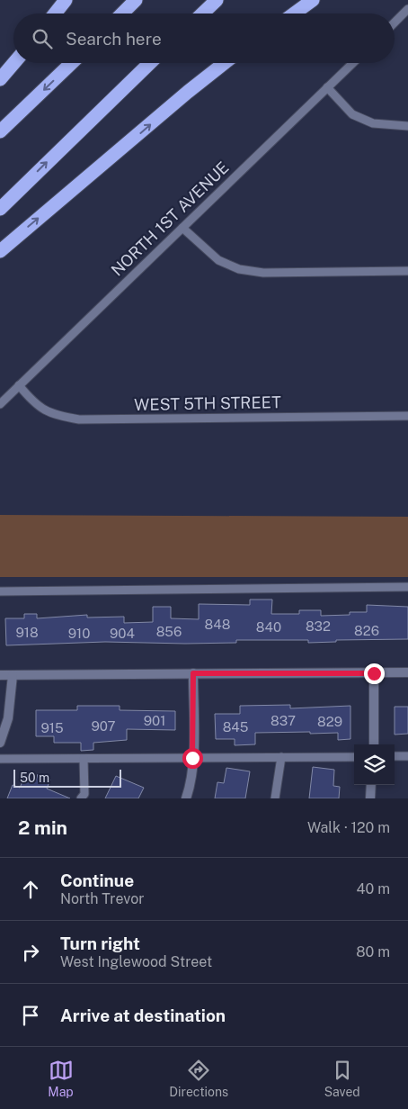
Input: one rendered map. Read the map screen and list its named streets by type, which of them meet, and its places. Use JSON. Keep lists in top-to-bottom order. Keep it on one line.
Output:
{"streets":{"lane":["NORTH 1ST AVENUE","WEST 5TH STREET"]},"crossings":[["NORTH 1ST AVENUE","WEST 5TH STREET"]],"house_numbers":["848","832","840","826","856","918","910","904","901","837","829","907","845","915"],"scale_bar":"50 m","page":{"search":"Search here","scale":"50 m","heading":["2 min","Walk · 120 m"],"list":[["Continue","North Trevor","40 m"],["Turn right","West Inglewood Street","80 m"],"Arrive at destination"],"nav":["Map","Directions","Saved"]}}
